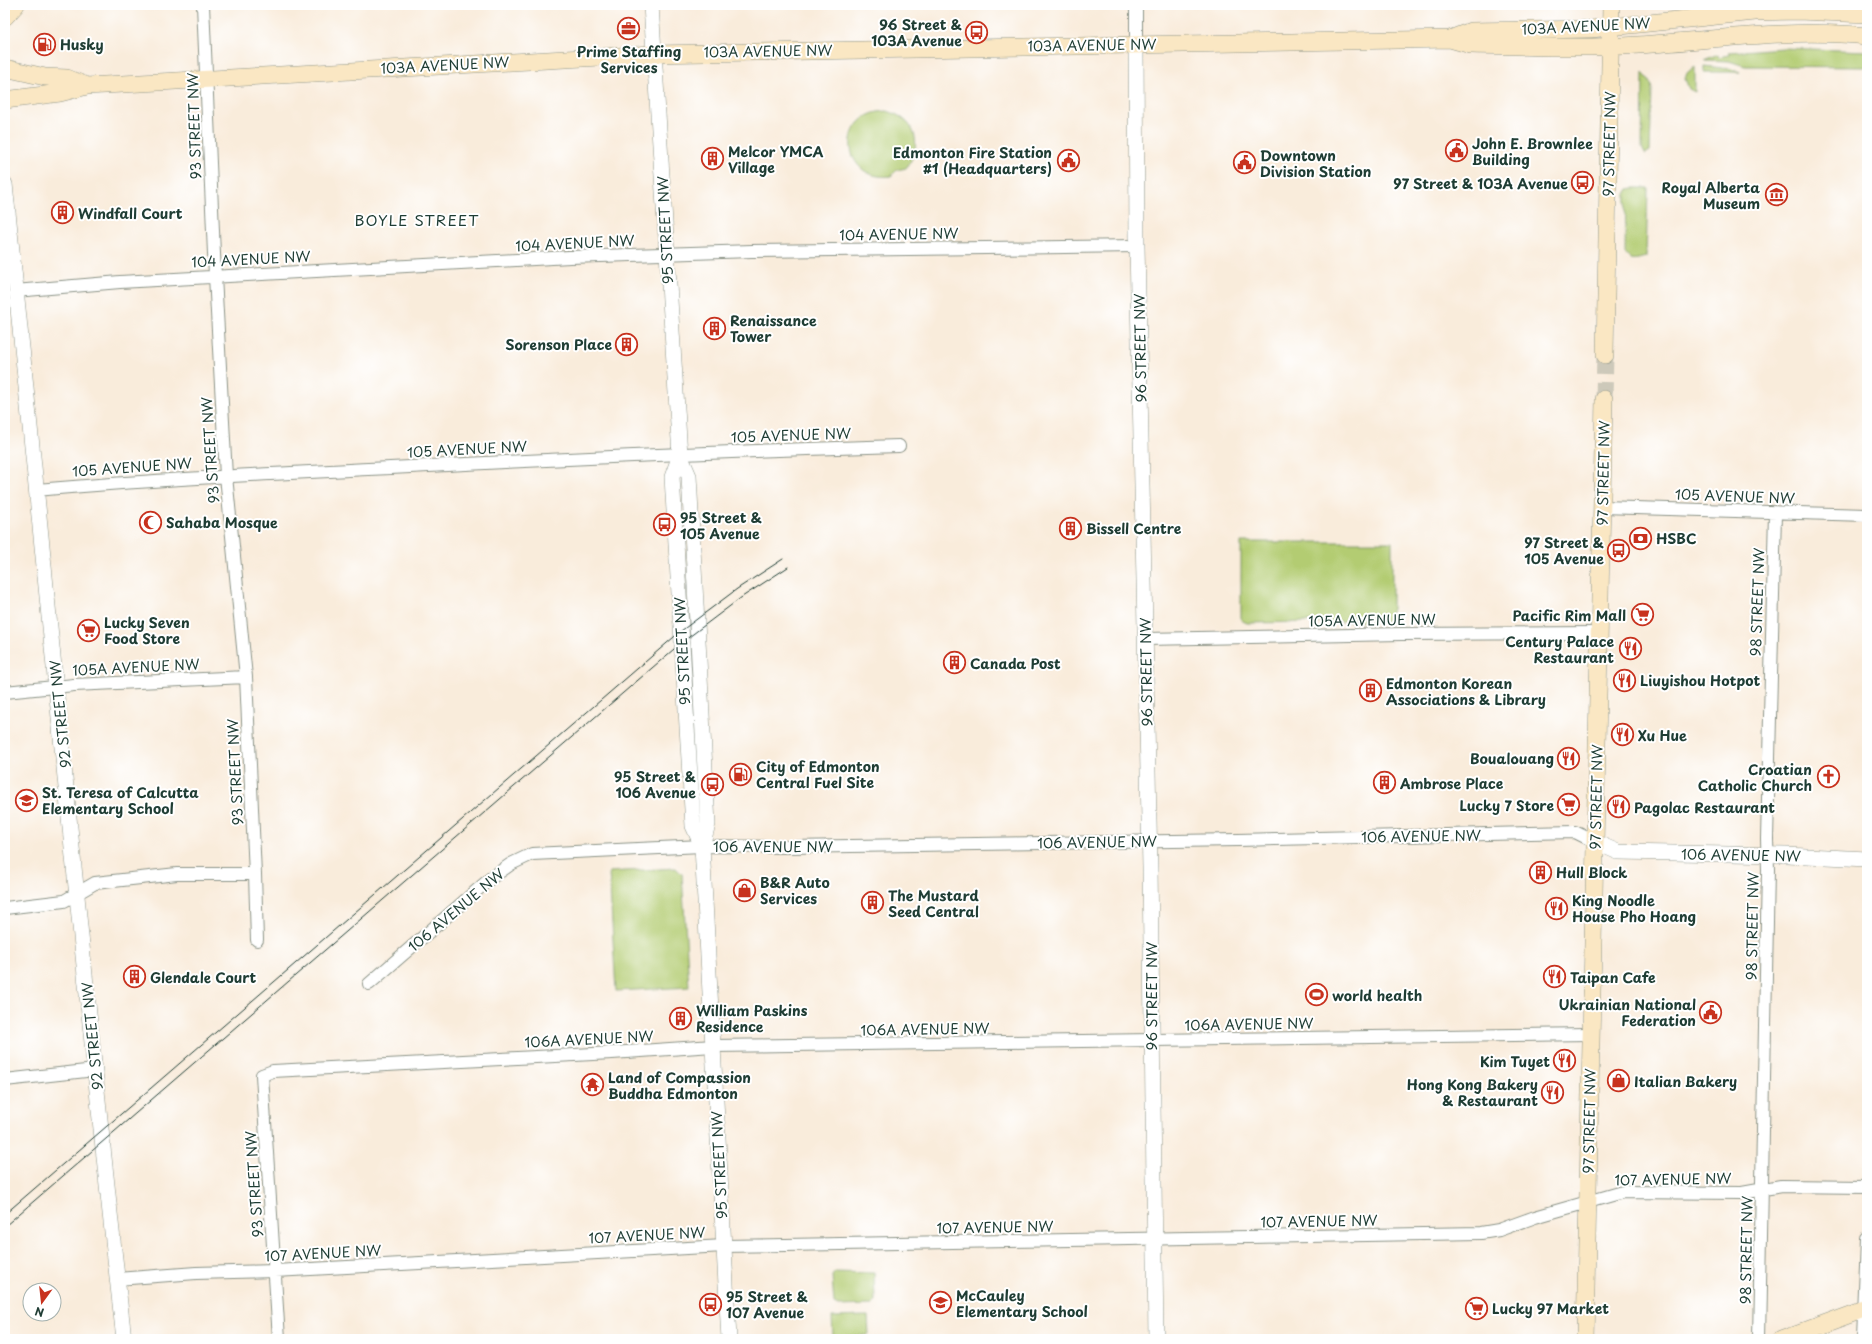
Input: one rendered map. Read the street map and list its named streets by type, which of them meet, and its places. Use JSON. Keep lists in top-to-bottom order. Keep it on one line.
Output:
{"streets":{"main road":["103A AVENUE NW","97 STREET NW"],"street":["93 STREET NW","95 STREET NW","104 AVENUE NW","96 STREET NW","105 AVENUE NW","98 STREET NW","105A AVENUE NW","92 STREET NW","106 AVENUE NW","106A AVENUE NW","107 AVENUE NW"]},"crossings":[["103A AVENUE NW","93 STREET NW"],["103A AVENUE NW","97 STREET NW"],["103A AVENUE NW","95 STREET NW"],["103A AVENUE NW","96 STREET NW"],["93 STREET NW","104 AVENUE NW"],["93 STREET NW","105 AVENUE NW"],["93 STREET NW","105A AVENUE NW"],["93 STREET NW","106A AVENUE NW"],["93 STREET NW","107 AVENUE NW"],["97 STREET NW","105 AVENUE NW"],["97 STREET NW","105A AVENUE NW"],["97 STREET NW","106 AVENUE NW"],["97 STREET NW","106A AVENUE NW"],["97 STREET NW","107 AVENUE NW"],["95 STREET NW","104 AVENUE NW"],["95 STREET NW","105 AVENUE NW"],["95 STREET NW","106 AVENUE NW"],["95 STREET NW","106A AVENUE NW"],["95 STREET NW","107 AVENUE NW"],["104 AVENUE NW","96 STREET NW"],["104 AVENUE NW","92 STREET NW"],["96 STREET NW","105A AVENUE NW"],["96 STREET NW","106 AVENUE NW"],["96 STREET NW","106A AVENUE NW"],["96 STREET NW","107 AVENUE NW"],["105 AVENUE NW","98 STREET NW"],["105 AVENUE NW","92 STREET NW"],["98 STREET NW","106 AVENUE NW"],["98 STREET NW","107 AVENUE NW"],["105A AVENUE NW","92 STREET NW"],["92 STREET NW","107 AVENUE NW"]],"districts":["BOYLE STREET"],"places":{"office":["Prime Staffing Services"],"bus stop":["96 Street & 103A Avenue","97 Street & 103A Avenue","95 Street & 105 Avenue","97 Street & 105 Avenue","95 Street & 106 Avenue","95 Street & 107 Avenue"],"fuel station":["Husky","City of Edmonton Central Fuel Site"],"public building":["John E. Brownlee Building","Edmonton Fire Station #1 (Headquarters)","Downtown Division Station","Ukrainian National Federation"],"building":["Melcor YMCA Village","Windfall Court","Renaissance Tower","Sorenson Place","Bissell Centre","Canada Post","Edmonton Korean Associations & Library","Ambrose Place","Hull Block","The Mustard Seed Central","Glendale Court","William Paskins Residence"],"museum":["Royal Alberta Museum"],"mosque":["Sahaba Mosque"],"bank":["HSBC"],"supermarket":["Pacific Rim Mall","Lucky Seven Food Store","Lucky 7 Store","Lucky 97 Market"],"restaurant":["Century Palace Restaurant","Liuyishou Hotpot","Xu Hue","Boualouang","Pagolac Restaurant","King Noodle House Pho Hoang","Taipan Cafe","Kim Tuyet","Hong Kong Bakery & Restaurant"],"church":["Croatian Catholic Church"],"school or university":["St. Teresa of Calcutta Elementary School","McCauley Elementary School"],"shop":["B&R Auto Services","Italian Bakery"],"sports":["world health"],"temple":["Land of Compassion Buddha Edmonton"]},"north":"bottom"}
